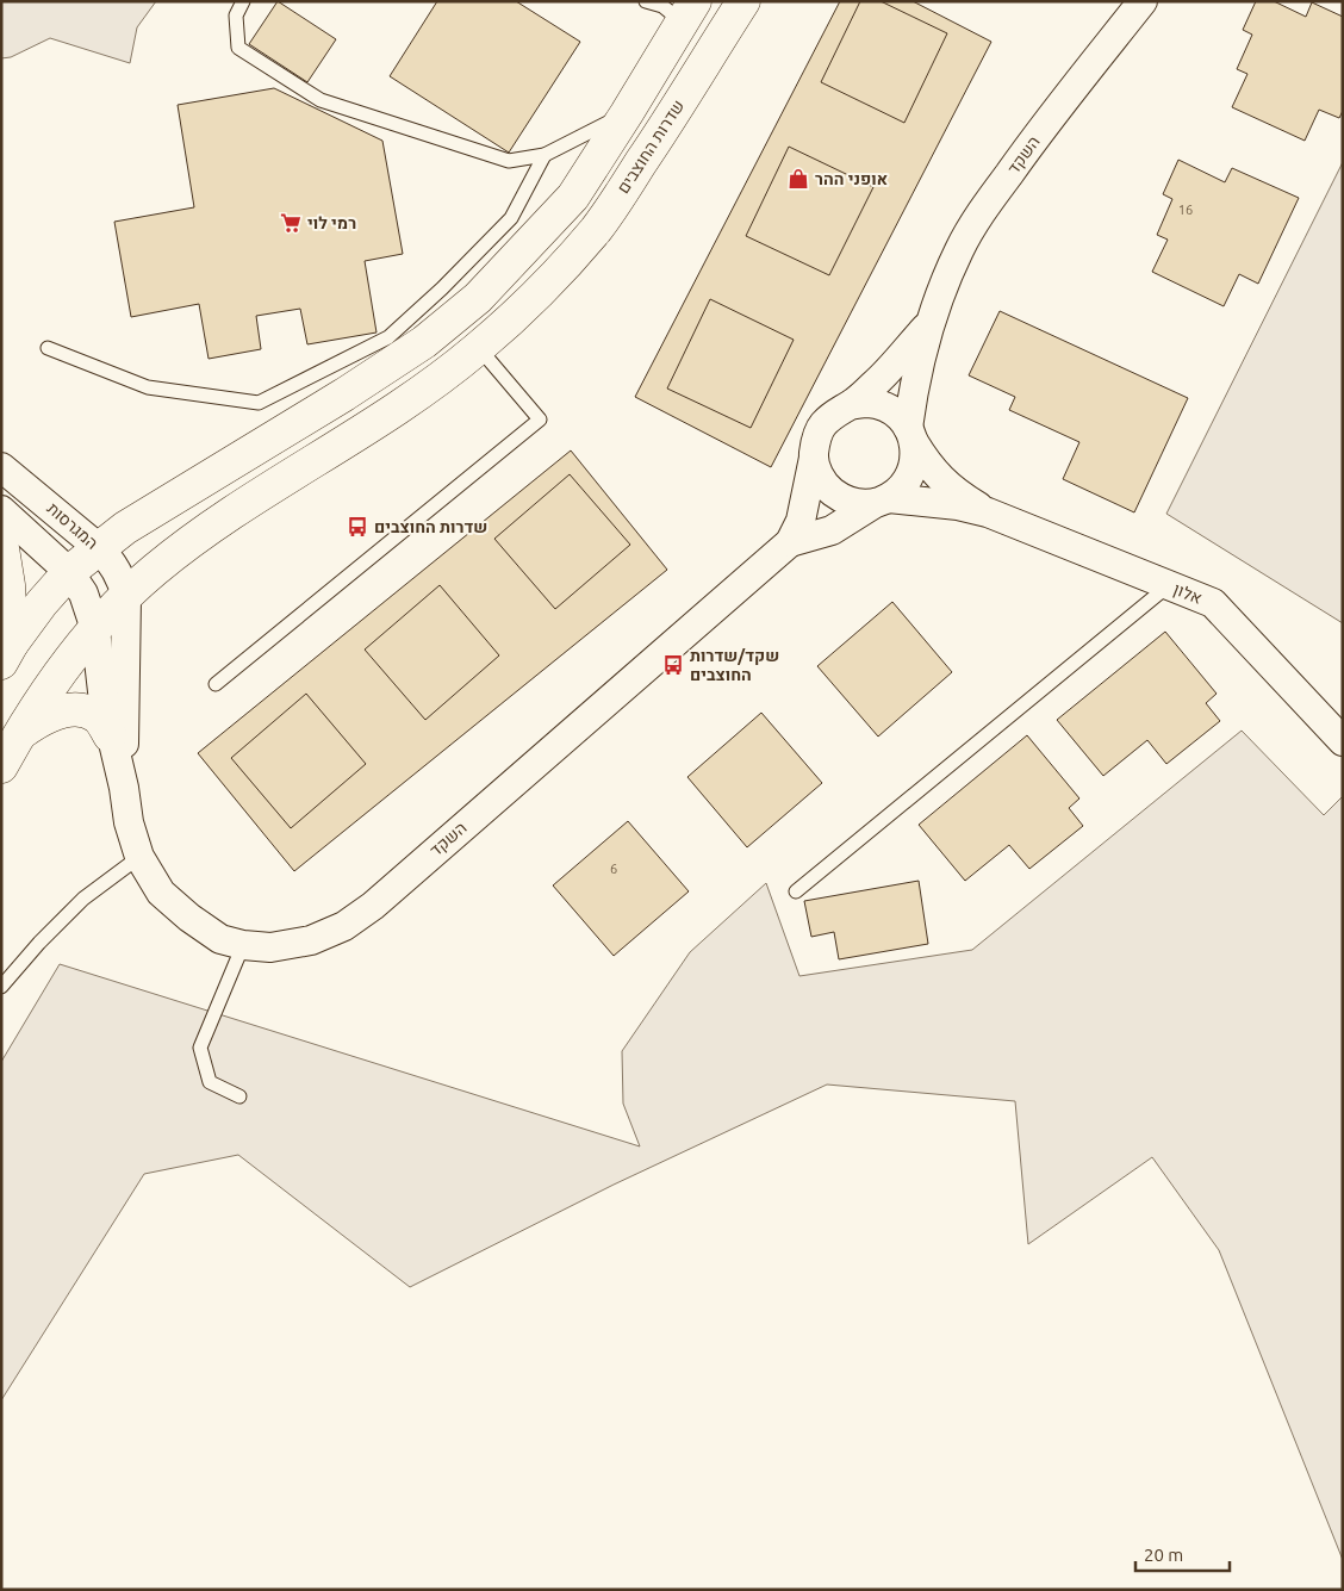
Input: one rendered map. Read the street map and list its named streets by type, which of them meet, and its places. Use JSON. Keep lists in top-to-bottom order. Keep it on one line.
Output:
{"streets":{"main road":["שדרות החוצבים"],"street":["השקד","המגרסות","אלון"]},"crossings":[["שדרות החוצבים","השקד"],["שדרות החוצבים","המגרסות"],["השקד","המגרסות"],["השקד","אלון"]],"places":{"shop":["אופני ההר"],"supermarket":["רמי לוי"],"bus stop":["שדרות החוצבים","שקד/שדרות החוצבים"]},"house_numbers":["16","6"],"scale_bar":"20 m"}
